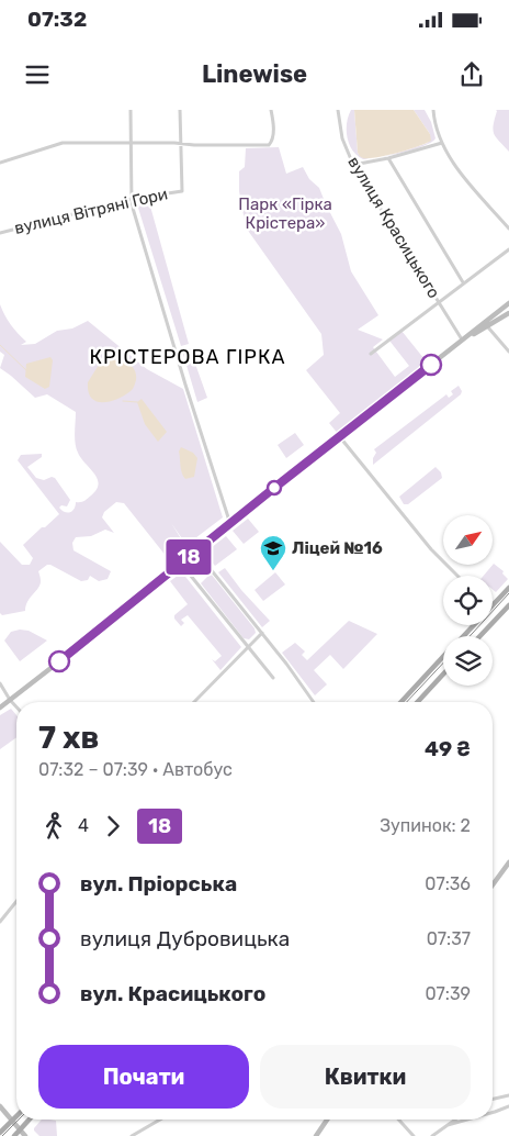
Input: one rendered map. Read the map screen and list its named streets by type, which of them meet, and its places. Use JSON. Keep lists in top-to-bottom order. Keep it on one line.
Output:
{"streets":{"street":["вулиця Вітряні Гори","вулиця Красицького"]},"districts":["КРІСТЕРОВА ГІРКА"],"parks":["Парк «Гірка Крістера»"],"places":{"school or university":["Ліцей №16"]},"lines":["bus line 18"],"north":"top right","page":{"status":"07:32","header":"Linewise","on_map":"18","heading":["7 хв","07:32 – 07:39 · Автобус","49 ₴"],"legs":["4","18","Зупинок: 2"],"list":[{"name":"вул. Пріорська","value":"07:36"},{"name":"вулиця Дубровицька","value":"07:37"},{"name":"вул. Красицького","value":"07:39"}],"buttons":["Почати","Квитки"]}}
